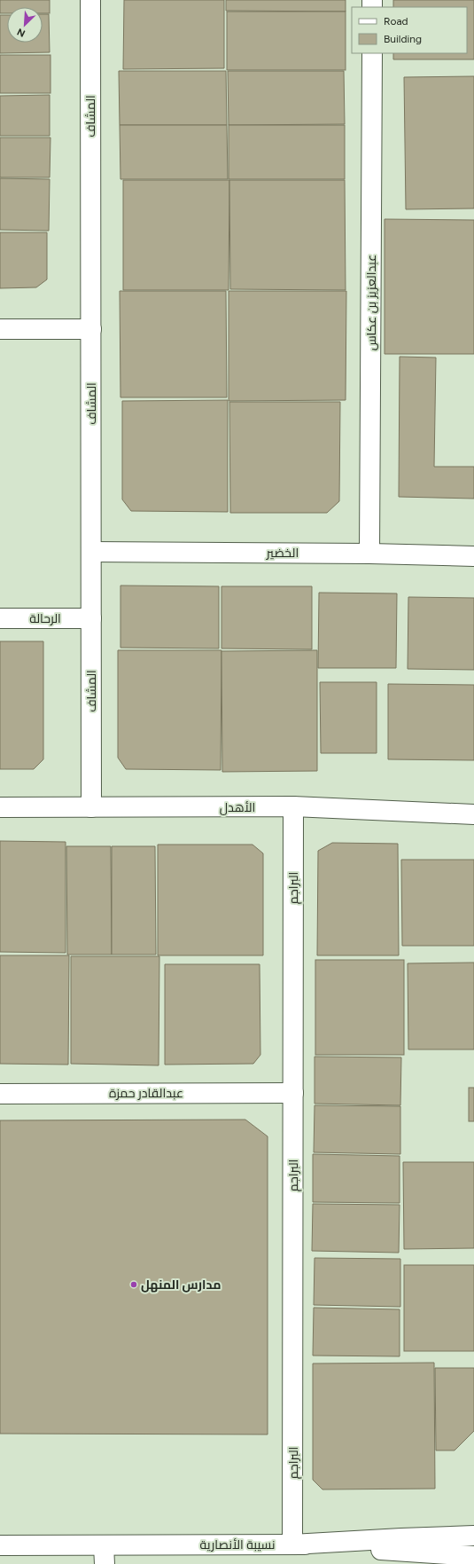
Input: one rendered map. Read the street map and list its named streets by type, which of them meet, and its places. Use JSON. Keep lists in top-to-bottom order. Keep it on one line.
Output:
{"streets":{"street":["المشاف","عبدالعزيز بن عكاس","الخضير","الرحالة","الأهدل","البراجم","عبدالقادر حمزة","نسيبة الأنصارية"]},"crossings":[["المشاف","الخضير"],["المشاف","الرحالة"],["المشاف","الأهدل"],["عبدالعزيز بن عكاس","الخضير"],["الأهدل","البراجم"],["البراجم","عبدالقادر حمزة"],["البراجم","نسيبة الأنصارية"]],"places":["مدارس المنهل"],"legend":["Road","Building"],"north":"bottom left"}
